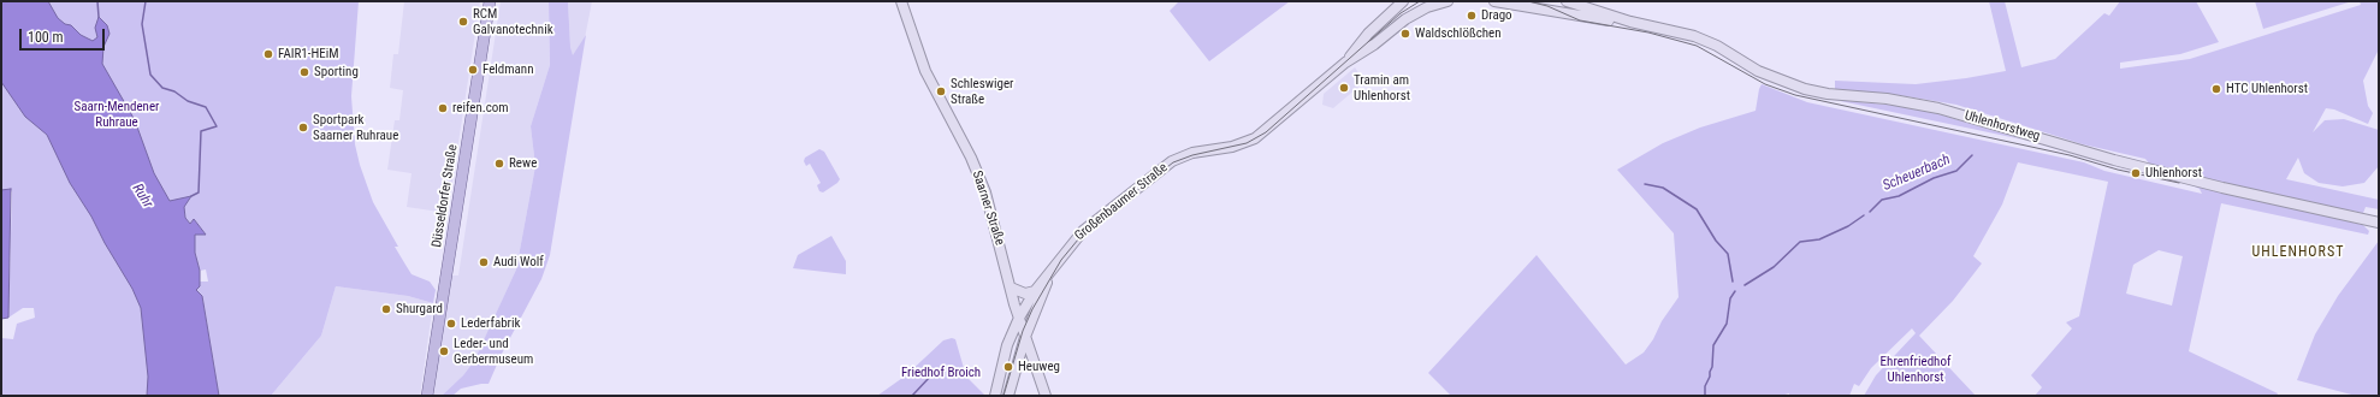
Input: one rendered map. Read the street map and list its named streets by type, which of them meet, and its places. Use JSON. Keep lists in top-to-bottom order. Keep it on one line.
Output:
{"streets":{"main road":["Uhlenhorstweg","Düsseldorfer Straße","Großenbaumer Straße","Saarner Straße"]},"crossings":[["Großenbaumer Straße","Saarner Straße"]],"districts":["UHLENHORST"],"water":["Scheuerbach","Ruhr"],"parks":["Saarn-Mendener Ruhraue","Ehrenfriedhof Uhlenhorst","Friedhof Broich"],"places":["Drago","RCM Galvanotechnik","Waldschlößchen","FAIR1-HEiM","Feldmann","Sporting","Tramin am Uhlenhorst","HTC Uhlenhorst","Schleswiger Straße","reifen.com","Sportpark Saarner Ruhraue","Rewe","Uhlenhorst","Audi Wolf","Shurgard","Lederfabrik","Leder- und Gerbermuseum","Heuweg"],"scale_bar":"100 m"}
